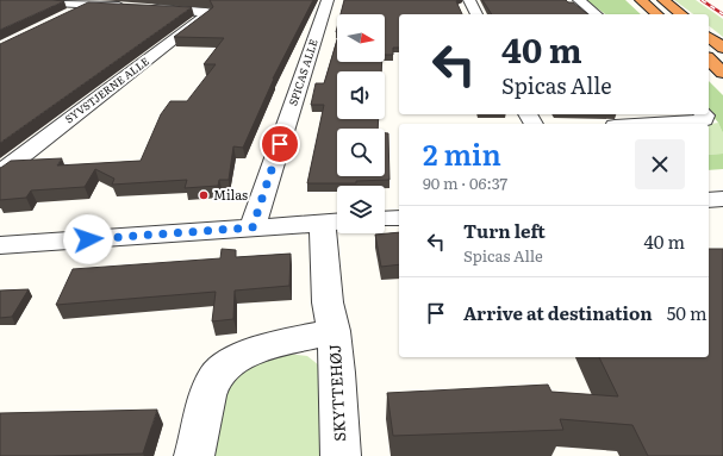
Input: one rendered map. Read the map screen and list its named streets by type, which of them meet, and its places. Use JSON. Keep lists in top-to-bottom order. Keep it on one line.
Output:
{"streets":{"street":["SPICAS ALLE","SYVSTJERNE ALLE","SKYTTEHØJ"]},"places":["Milas"],"north":"right","page":{"turn":["40 m","Spicas Alle"],"heading":["2 min","90 m · 06:37"],"list":[{"name":"Turn left","note":"Spicas Alle","value":"40 m"},{"name":"Arrive at destination","value":"50 m"}]}}
